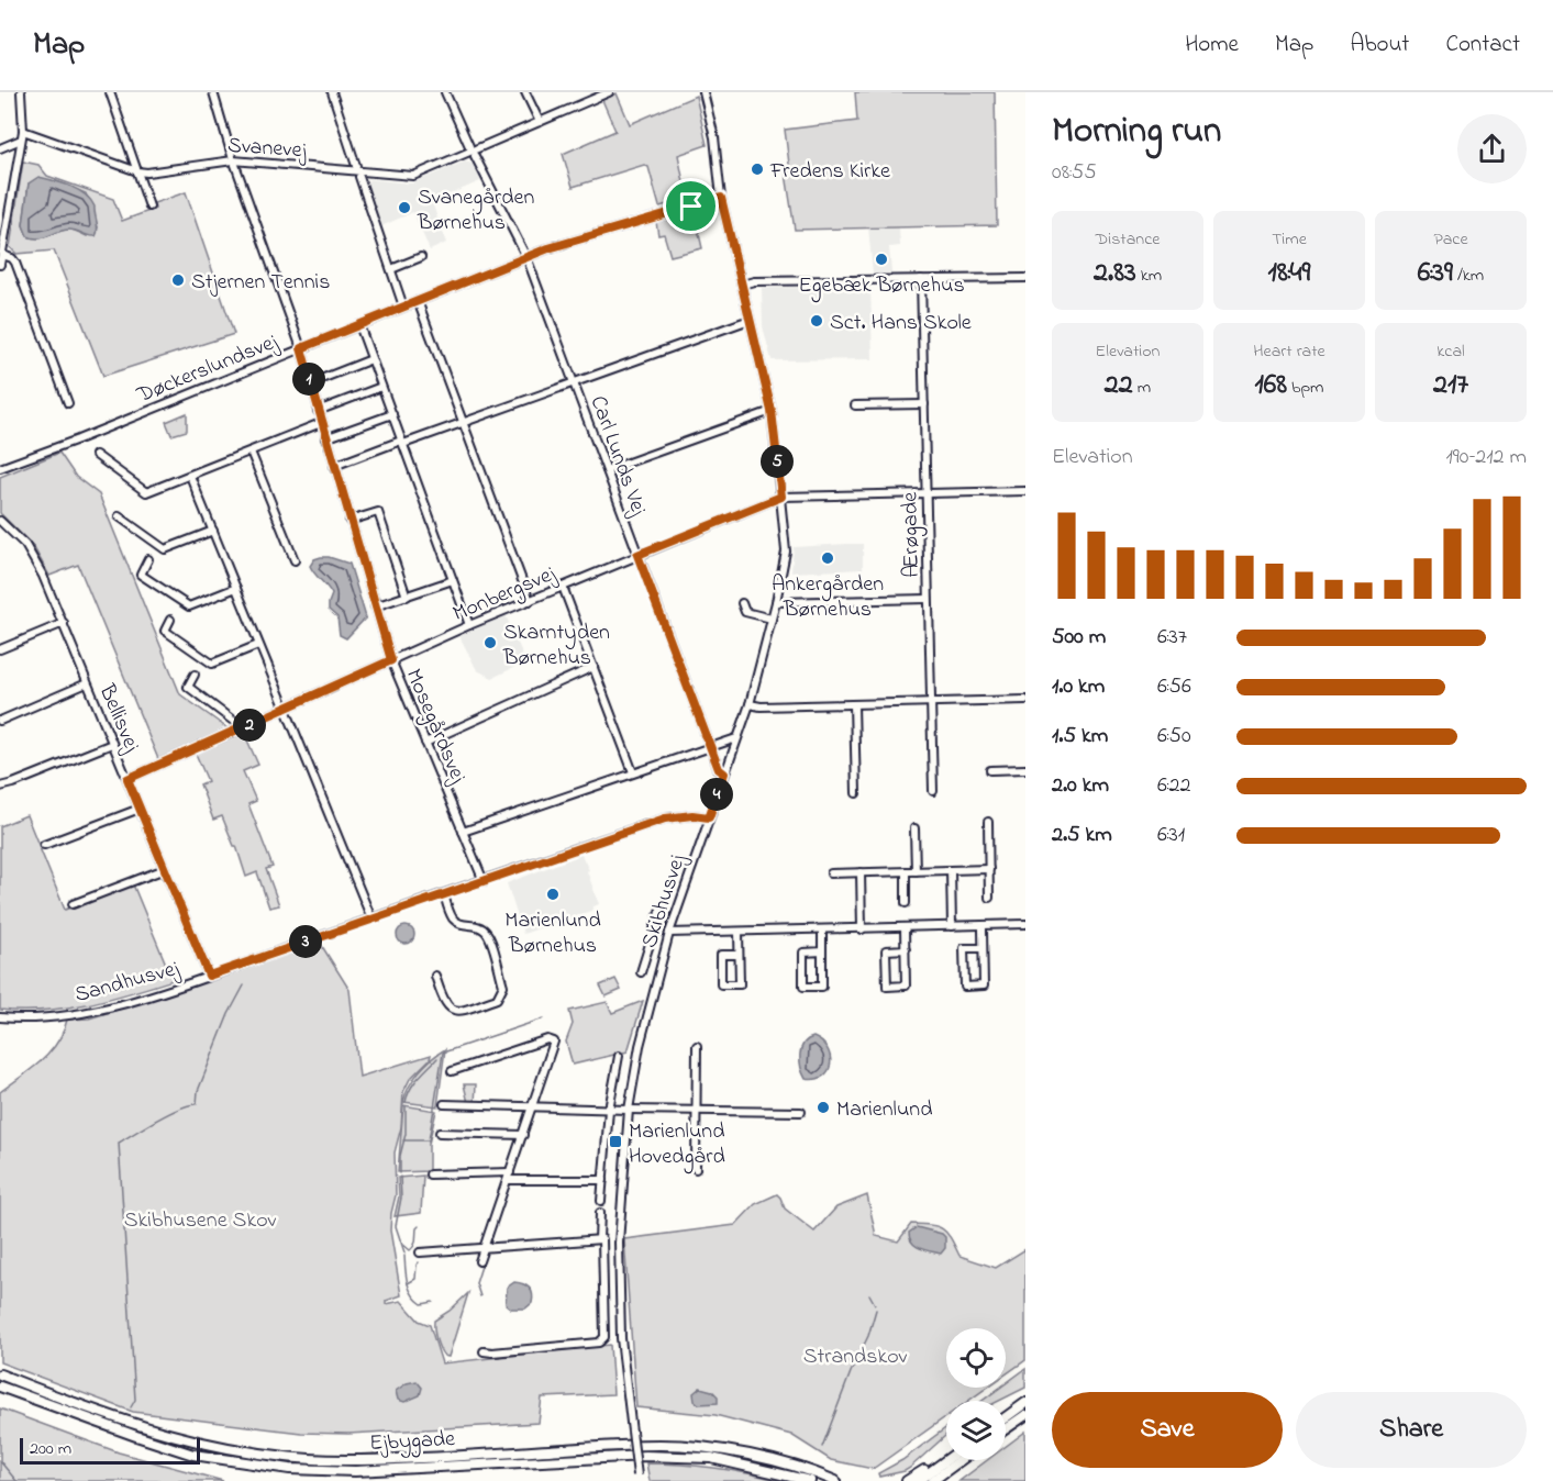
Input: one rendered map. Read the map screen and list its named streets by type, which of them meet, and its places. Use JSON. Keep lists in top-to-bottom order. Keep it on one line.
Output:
{"streets":{"main road":["Ejbygade"],"street":["Svanevej","Døckerslundsvej","Carl Lunds Vej","Ærøgade","Monbergsvej","Bellisvej","Mosegårdsvej","Skibhusvej","Sandhusvej"]},"crossings":[["Svanevej","Carl Lunds Vej"],["Døckerslundsvej","Carl Lunds Vej"],["Døckerslundsvej","Mosegårdsvej"],["Døckerslundsvej","Skibhusvej"],["Carl Lunds Vej","Monbergsvej"],["Carl Lunds Vej","Skibhusvej"],["Monbergsvej","Bellisvej"],["Monbergsvej","Mosegårdsvej"],["Monbergsvej","Skibhusvej"],["Bellisvej","Sandhusvej"],["Mosegårdsvej","Sandhusvej"],["Skibhusvej","Sandhusvej"]],"parks":["Skibhusene Skov","Strandskov"],"places":{"other":["Fredens Kirke","Svanegården Børnehus","Egebæk Børnehus","Stjernen Tennis","Sct. Hans Skole","Ankergården Børnehus","Skarntyden Børnehus","Marienlund Børnehus","Marienlund"],"transit":["Marienlund Hovedgård"]},"scale_bar":"200 m","page":{"header":"Map","nav":["Home","Map","About","Contact"],"heading":["Morning run","08:55"],"stats":[["Distance","2.83 km"],["Time","18:49"],["Pace","6:39 /km"],["Elevation","22 m"],["Heart rate","168 bpm"],["kcal","217"]],"pins":["1","5","2","4","3"],"chart":["Elevation","190–212 m"],"list":[{"name":"500 m","note":"6:37"},{"name":"1.0 km","note":"6:56"},{"name":"1.5 km","note":"6:50"},{"name":"2.0 km","note":"6:22"},{"name":"2.5 km","note":"6:31"}],"buttons":["Save","Share"],"scale":"200 m"}}
